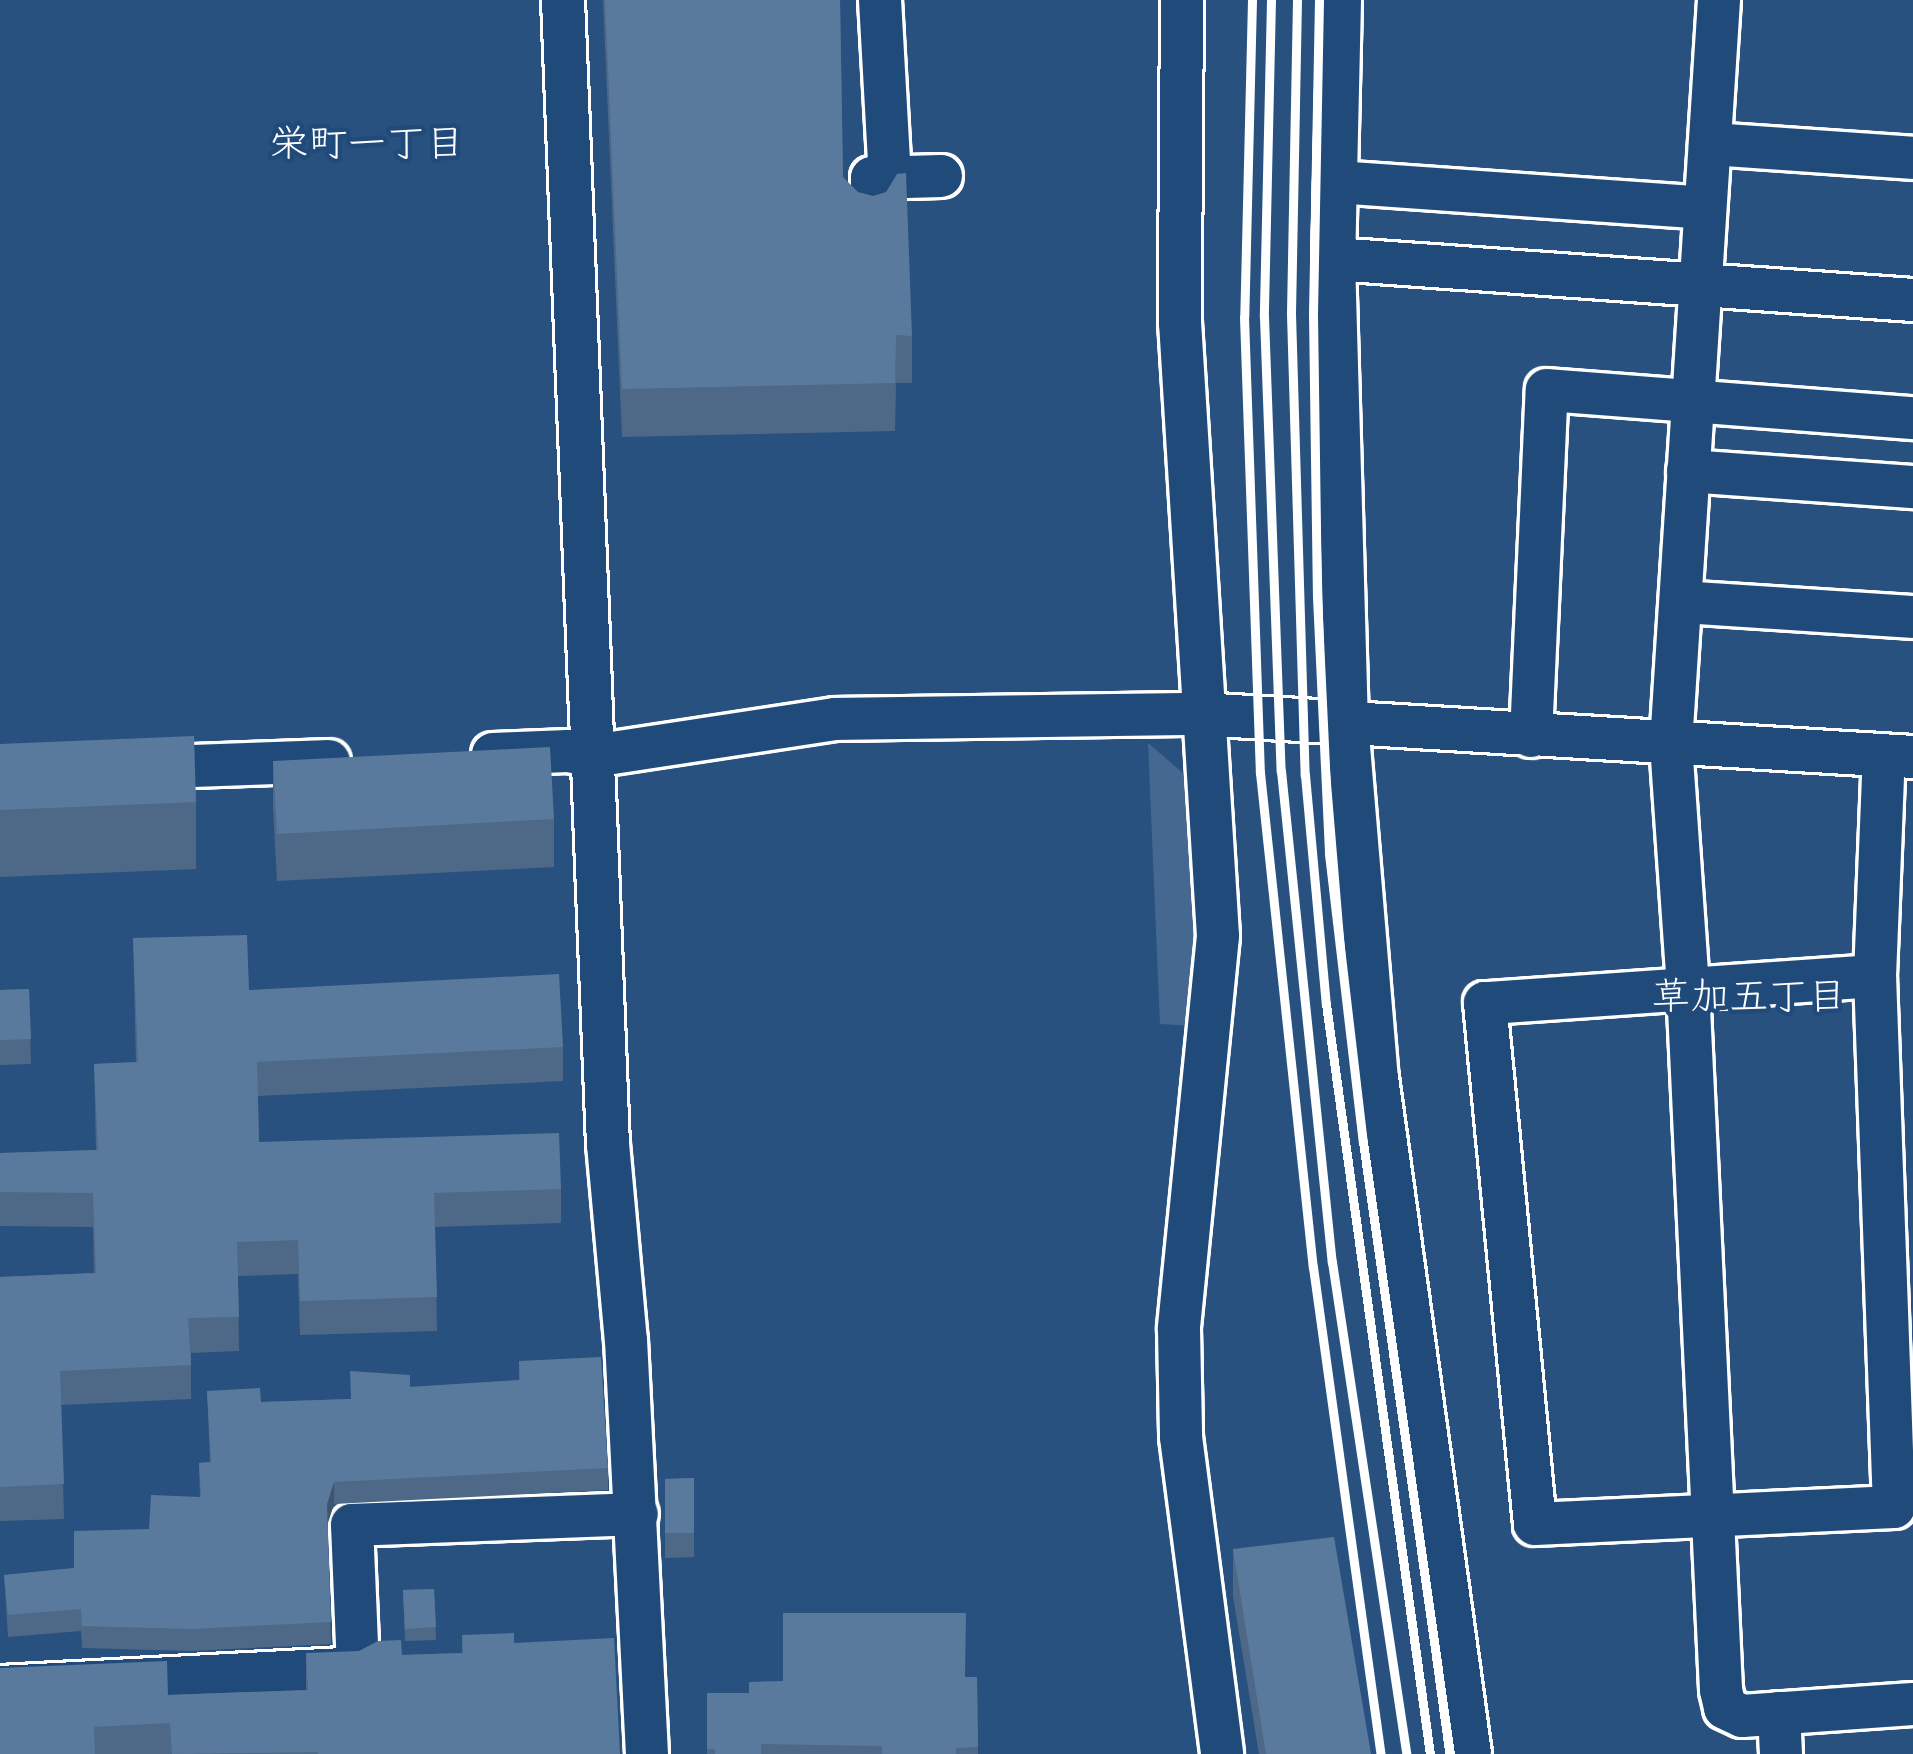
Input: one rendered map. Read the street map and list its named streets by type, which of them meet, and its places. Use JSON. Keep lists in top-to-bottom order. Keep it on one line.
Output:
{"districts":["栄町一丁目","草加五丁目"]}
